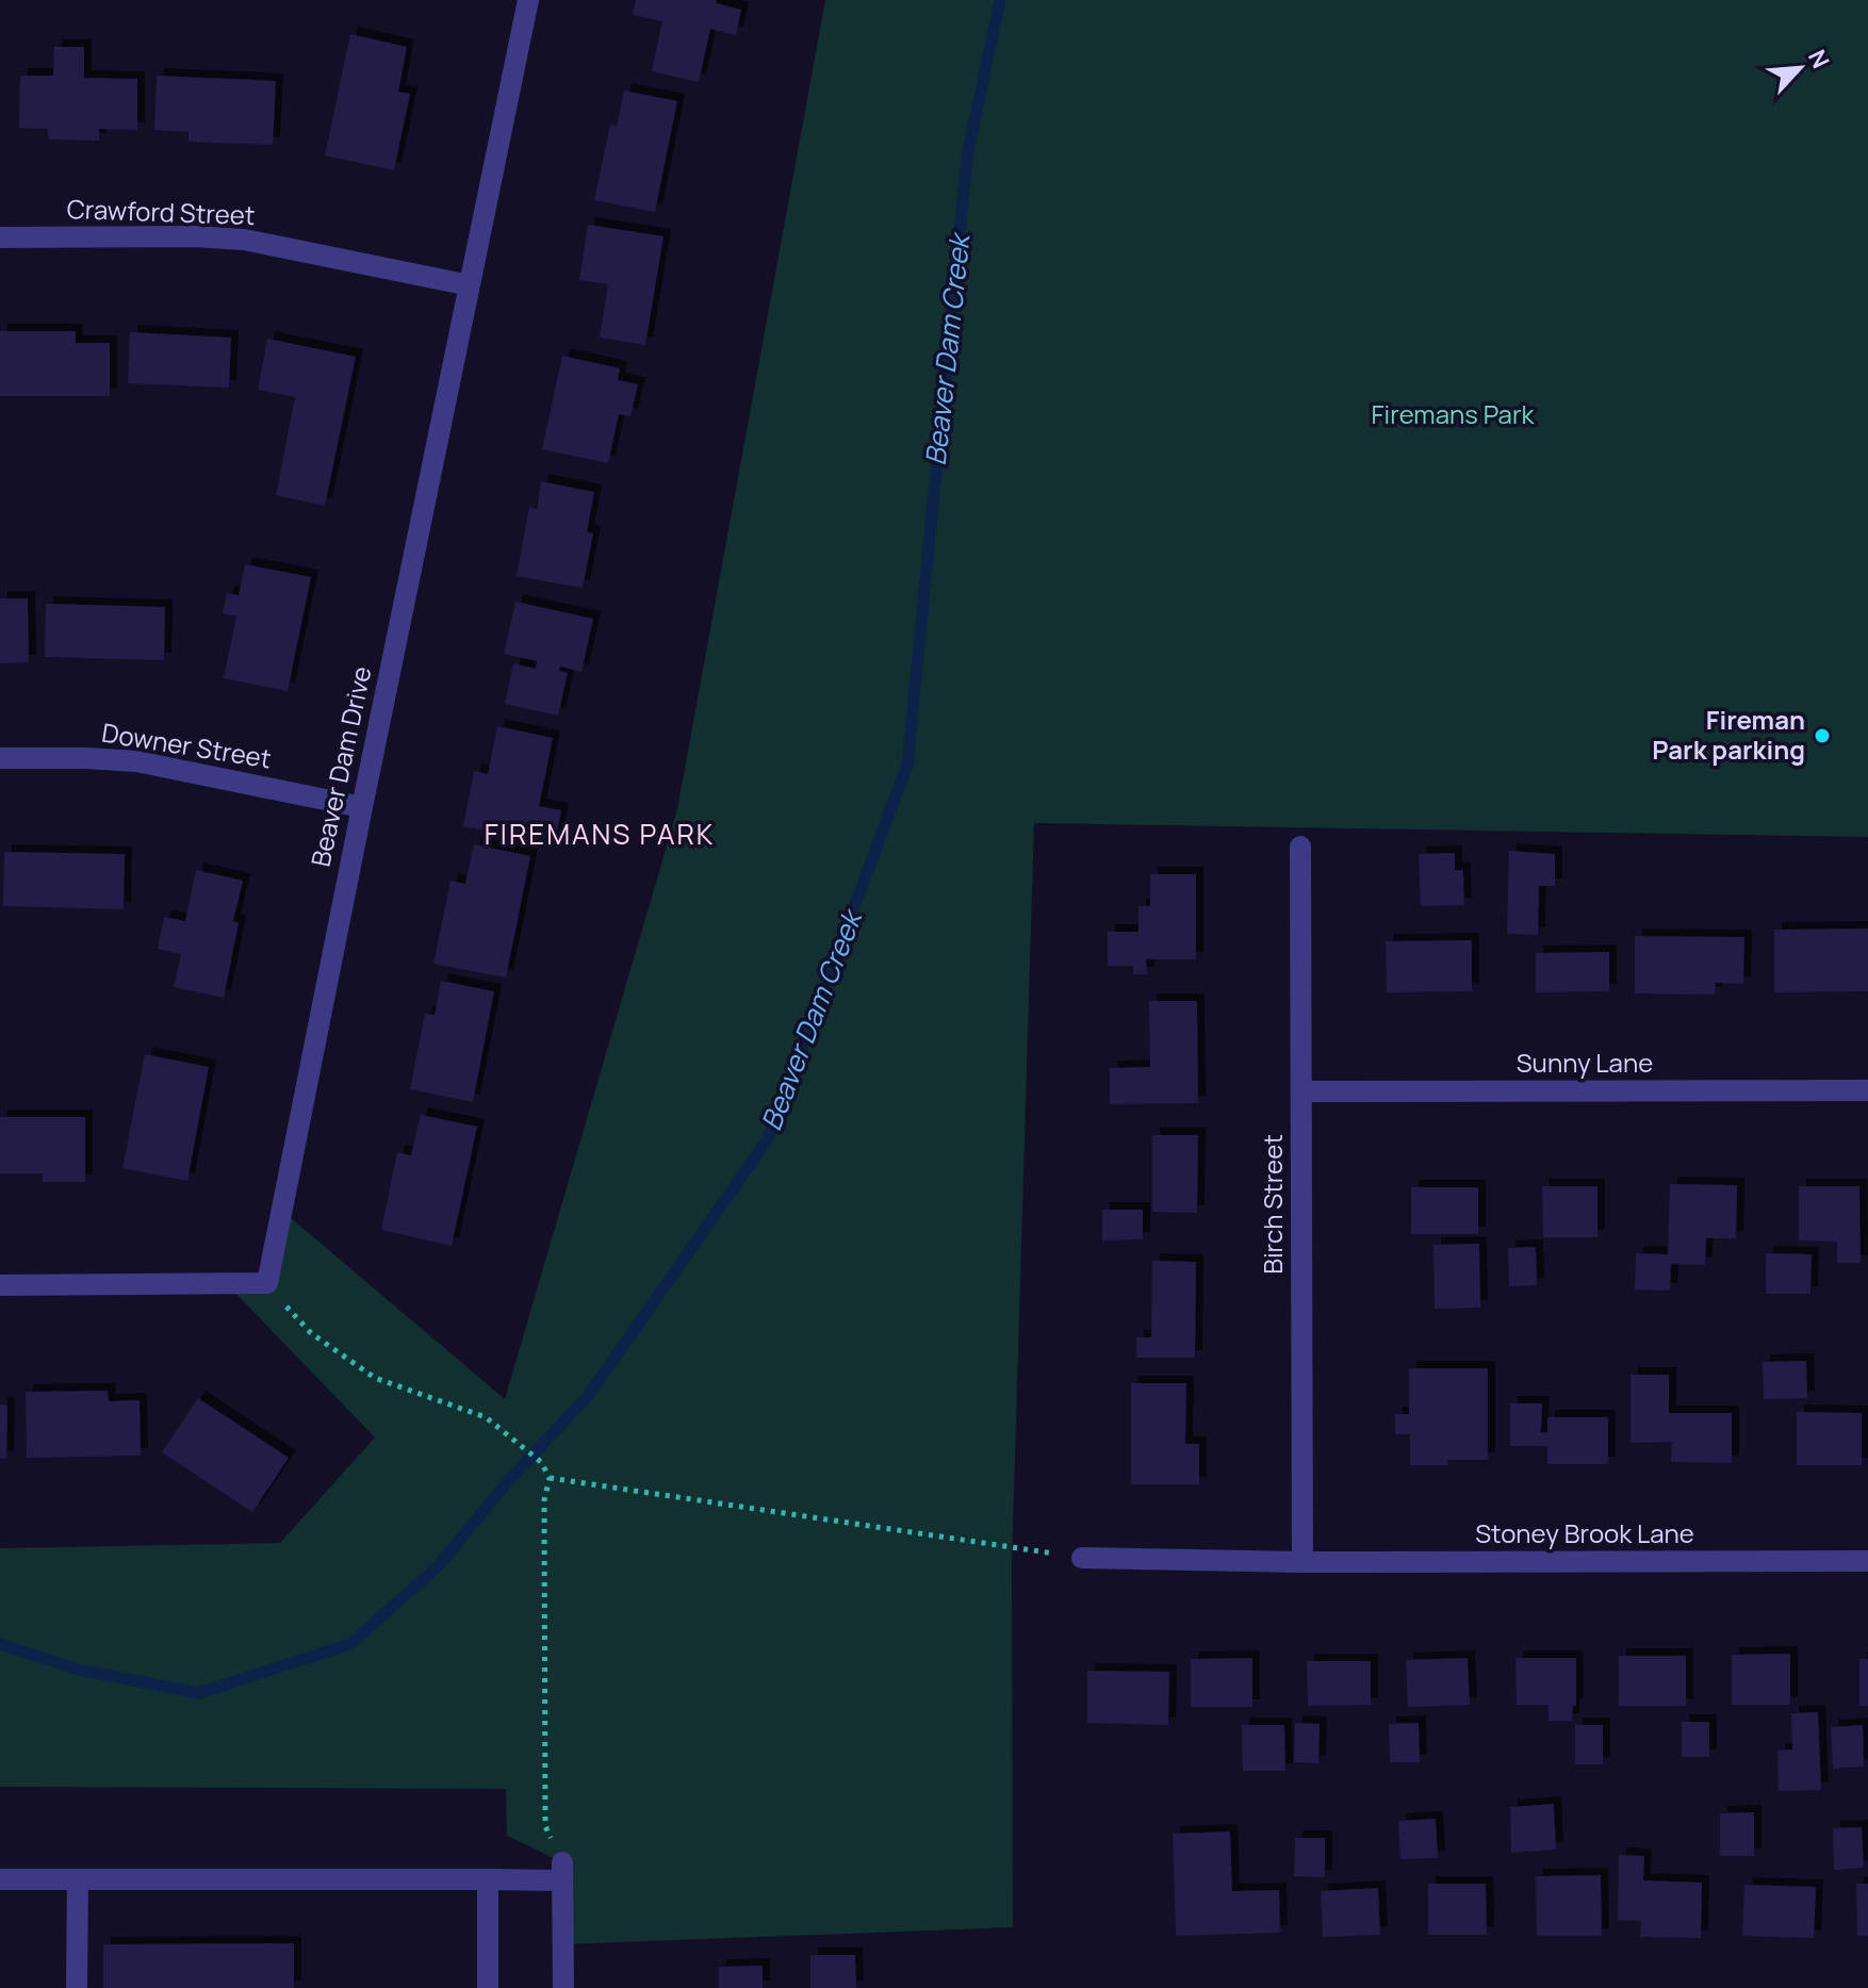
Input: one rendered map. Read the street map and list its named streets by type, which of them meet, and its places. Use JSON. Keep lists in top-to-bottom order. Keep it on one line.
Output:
{"streets":{"street":["Crawford Street","Downer Street","Beaver Dam Drive","Sunny Lane","Birch Street","Stoney Brook Lane"]},"crossings":[["Crawford Street","Beaver Dam Drive"],["Downer Street","Beaver Dam Drive"],["Sunny Lane","Birch Street"],["Birch Street","Stoney Brook Lane"]],"districts":["FIREMANS PARK"],"water":["Beaver Dam Creek"],"parks":["Firemans Park"],"places":["Fireman Park parking"],"north":"top right"}
